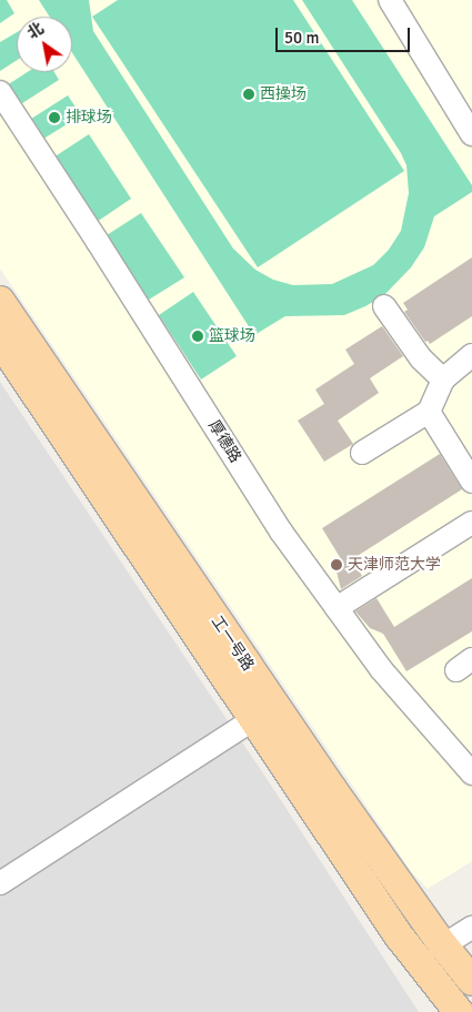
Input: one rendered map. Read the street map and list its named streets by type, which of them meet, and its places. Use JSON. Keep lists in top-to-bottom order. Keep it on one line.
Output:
{"streets":{"main road":["工一号路"],"street":["厚德路"]},"places":["西操场","排球场","篮球场","天津师范大学"],"scale_bar":"50 m","north":"top left"}
